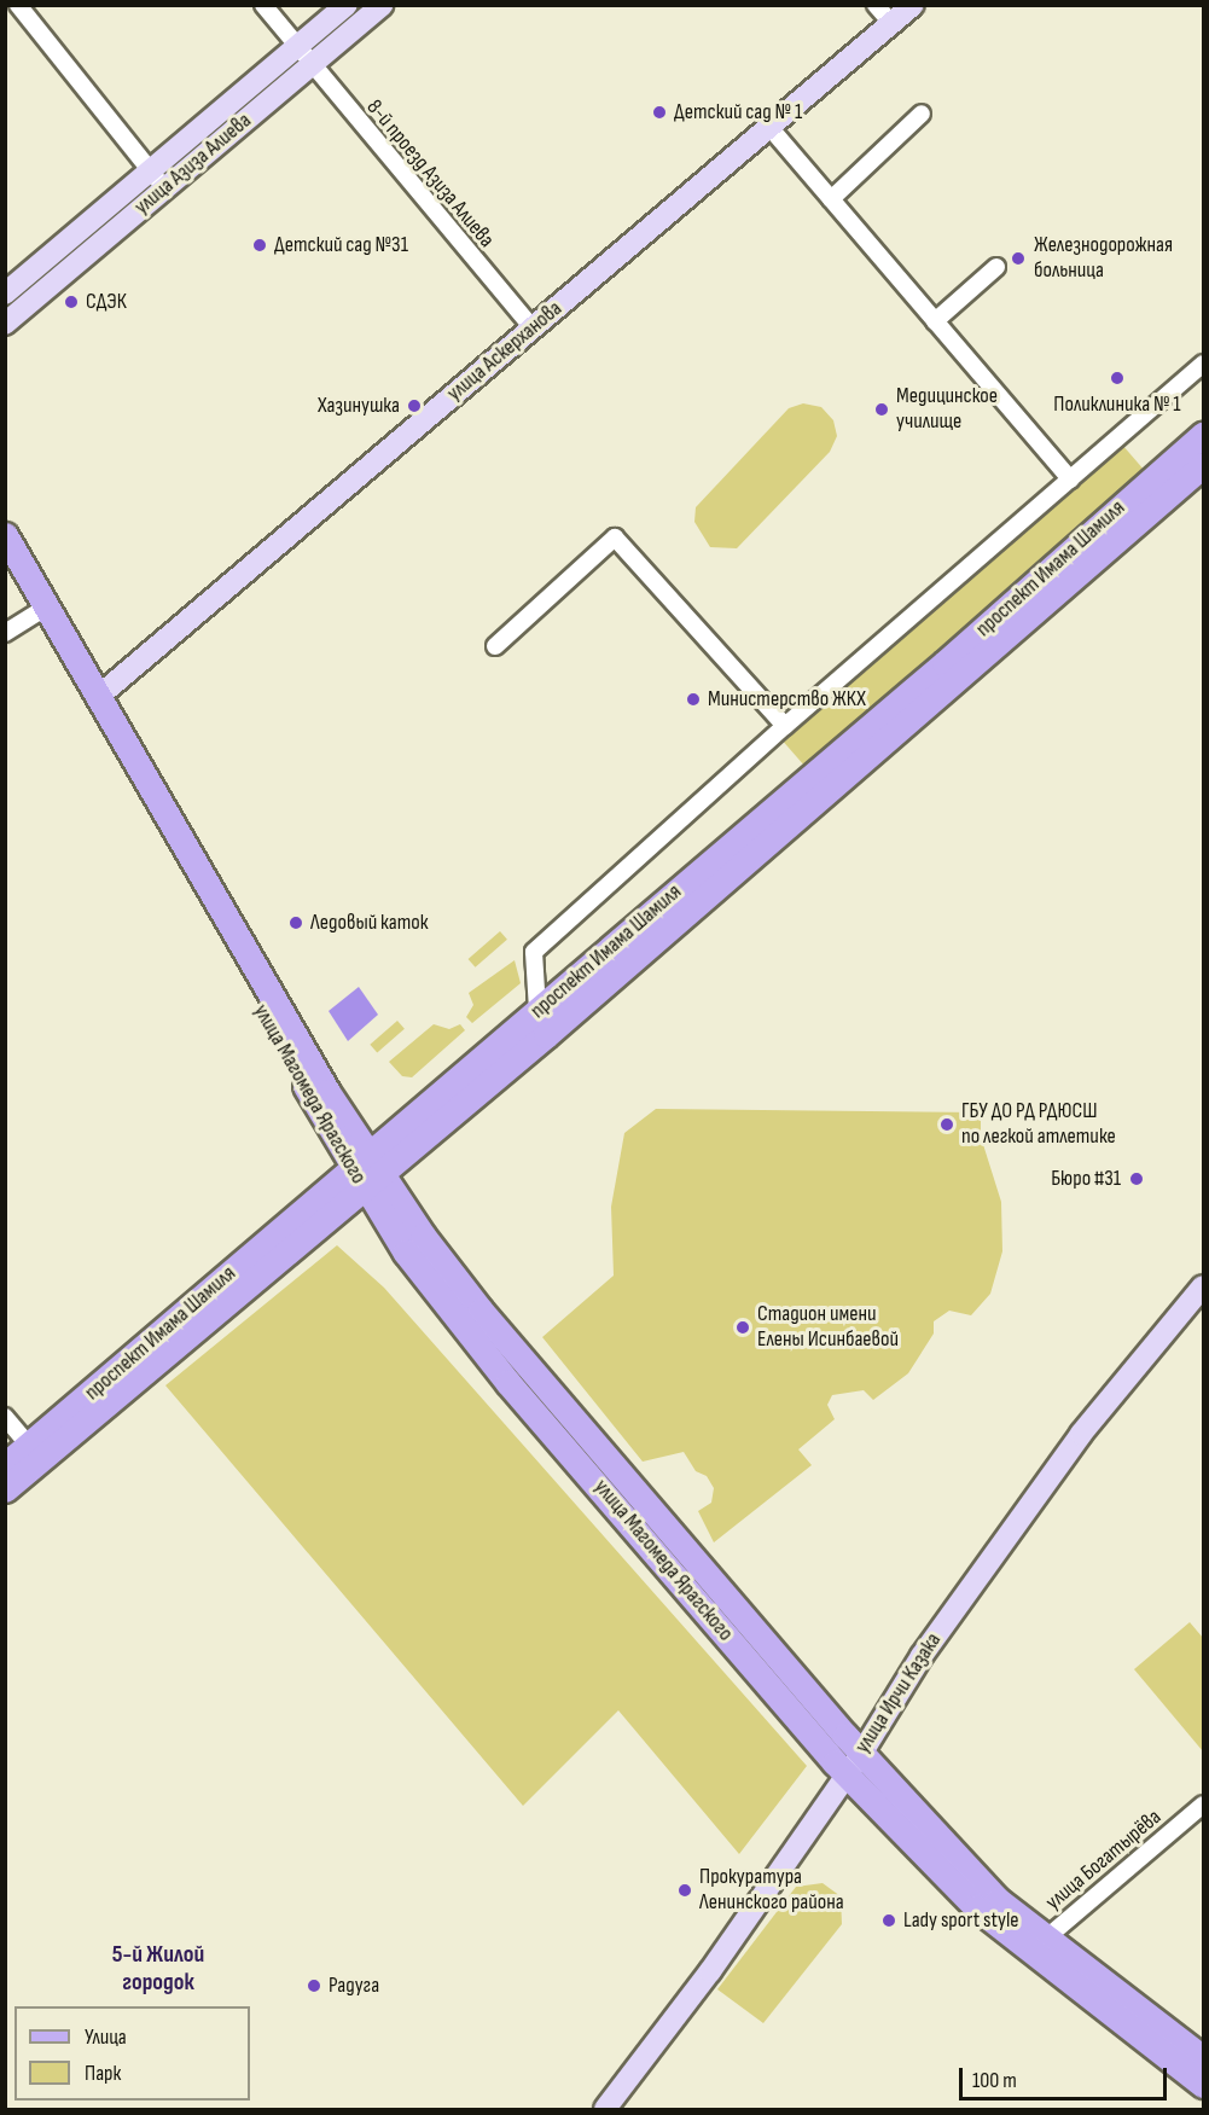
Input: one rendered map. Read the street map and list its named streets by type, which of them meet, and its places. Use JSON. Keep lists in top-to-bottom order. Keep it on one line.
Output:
{"streets":{"main road":["улица Азиза Алиева","улица Аскерханова","проспект Имама Шамиля","улица Магомеда Ярагского","улица Ирчи Казака"],"street":["8-й проезд Азиза Алиева","улица Богатырёва"]},"crossings":[["улица Азиза Алиева","8-й проезд Азиза Алиева"],["8-й проезд Азиза Алиева","улица Аскерханова"],["улица Аскерханова","улица Магомеда Ярагского"],["проспект Имама Шамиля","улица Магомеда Ярагского"],["улица Магомеда Ярагского","улица Ирчи Казака"],["улица Магомеда Ярагского","улица Богатырёва"]],"districts":["5-й Жилой городок"],"places":["Детский сад № 1","Детский сад №31","Железнодорожная больница","СДЭК","Поликлиника № 1","Хазинушка","Медицинское училище","Министерство ЖКХ","Ледовый каток","ГБУ ДО РД РДЮСШ по легкой атлетике","Бюро #31","Стадион имени Елены Исинбаевой","Прокуратура Ленинского района","Lady sport style","Радуга"],"legend":["Улица","Парк"],"scale_bar":"100 m"}
